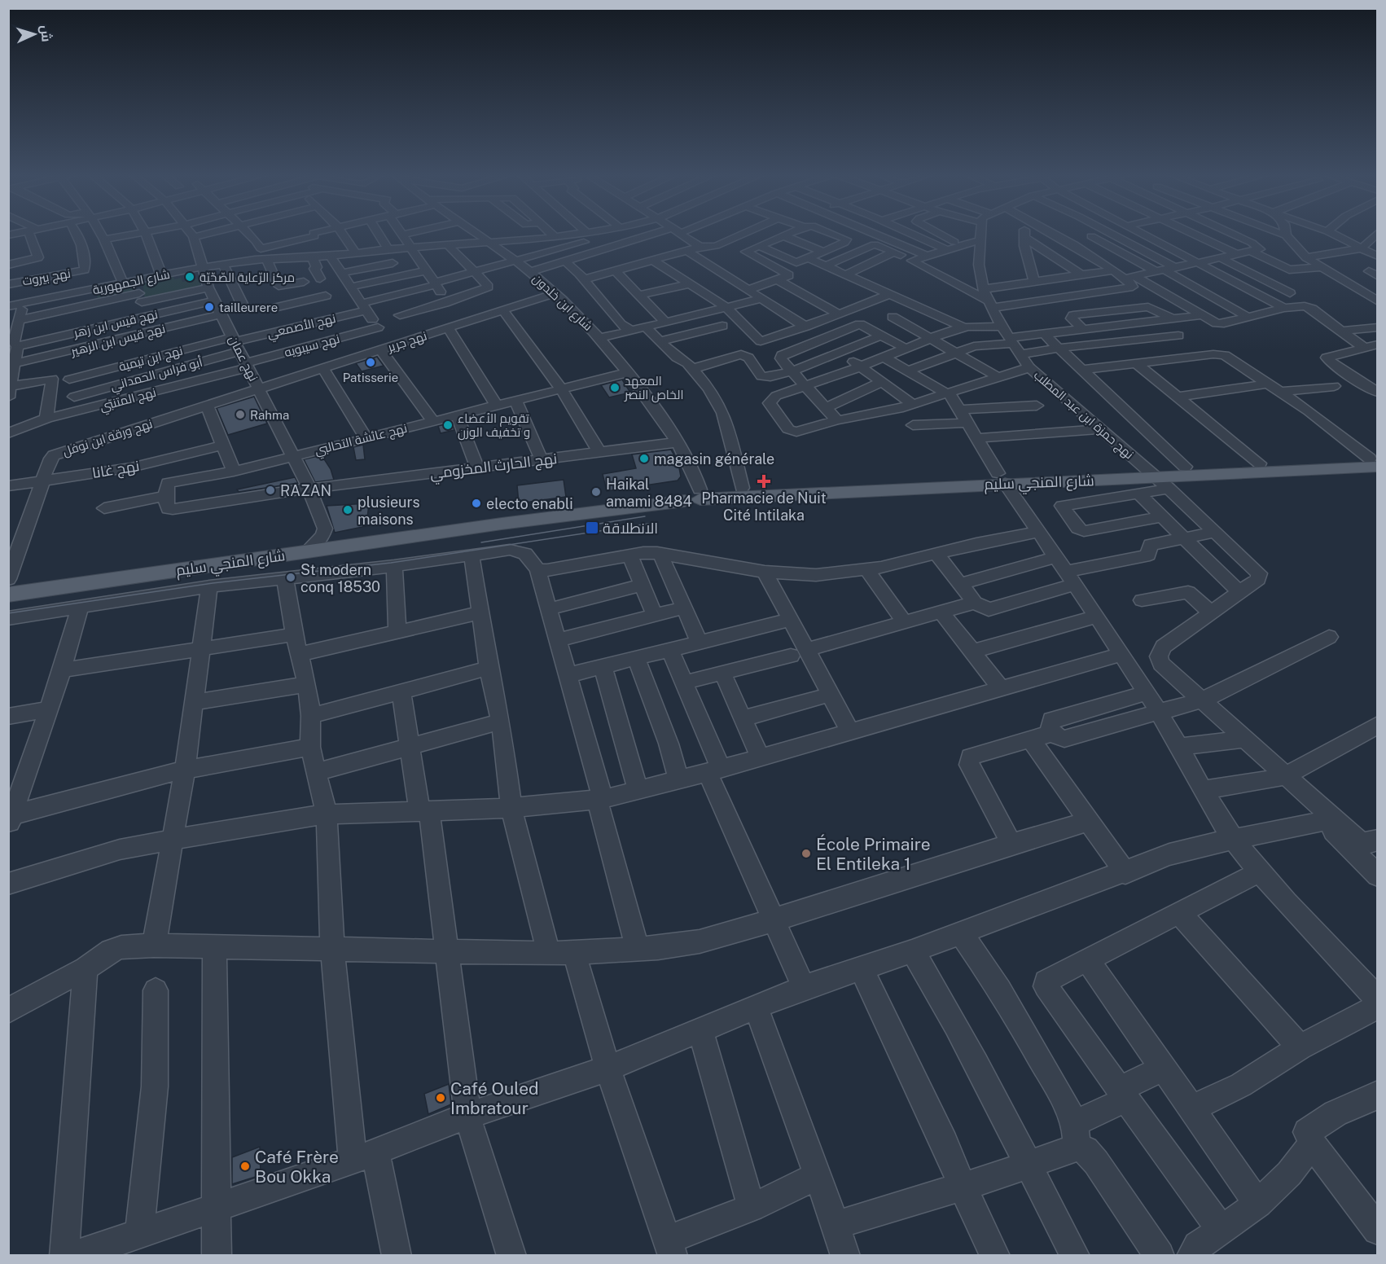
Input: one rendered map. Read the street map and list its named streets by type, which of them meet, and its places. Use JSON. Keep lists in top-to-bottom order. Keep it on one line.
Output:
{"streets":{"main road":["شارع المنجي سليم"],"street":["نهج بيروت","شارع الجمهورية","شارع ابن خلدون","نهج قيس ابن زهر","نهج الأصمعي","نهج قيس ابن الزهير","نهج جرير","نهج سيبويه","نهج ابن تيمية","نهج عمان","أبو فراس الحمداني","نهج المتنبّي","نهج حمزة ابن عبد المطلب","نهج ورقة ابن نوفل","نهج عائشة التحالبي","نهج الحارث المخزومي","نهج غانا"]},"crossings":[["شارع الجمهورية","شارع ابن خلدون"],["شارع الجمهورية","نهج عمان"],["شارع ابن خلدون","نهج الأصمعي"],["شارع ابن خلدون","نهج جرير"],["شارع ابن خلدون","نهج عائشة التحالبي"],["شارع ابن خلدون","نهج الحارث المخزومي"],["شارع ابن خلدون","شارع المنجي سليم"],["نهج قيس ابن زهر","نهج قيس ابن الزهير"],["نهج قيس ابن زهر","نهج ابن تيمية"],["نهج قيس ابن زهر","نهج عمان"],["نهج الأصمعي","نهج سيبويه"],["نهج الأصمعي","نهج ابن تيمية"],["نهج الأصمعي","نهج عمان"],["نهج الأصمعي","أبو فراس الحمداني"],["نهج قيس ابن الزهير","نهج ابن تيمية"],["نهج جرير","نهج عمان"],["نهج جرير","نهج ورقة ابن نوفل"],["نهج سيبويه","نهج عمان"],["نهج سيبويه","نهج المتنبّي"],["نهج ابن تيمية","نهج عمان"],["نهج ابن تيمية","أبو فراس الحمداني"],["نهج عمان","أبو فراس الحمداني"],["نهج عمان","نهج المتنبّي"],["نهج عمان","نهج ورقة ابن نوفل"],["نهج عمان","نهج عائشة التحالبي"],["نهج عمان","نهج الحارث المخزومي"],["نهج عمان","شارع المنجي سليم"],["نهج حمزة ابن عبد المطلب","شارع المنجي سليم"],["نهج ورقة ابن نوفل","نهج غانا"],["نهج عائشة التحالبي","نهج الحارث المخزومي"]],"places":{"other":["مركز الرّعاية الصّحّيّة","tailleurere","Patisserie","المعهد الخاص النصر","Rahma","تقويم الأعضاء و تخفيف الوزن","magasin générale","RAZAN","Haikal amami 8484","electo enabli","plusieurs maisons","St modern conq 18530","École Primaire El Entileka 1","Café Ouled Imbratour","Café Frère Bou Okka"],"health":["Pharmacie de Nuit Cité Intilaka"],"transit":["الانطلاقة"]},"north":"right"}
